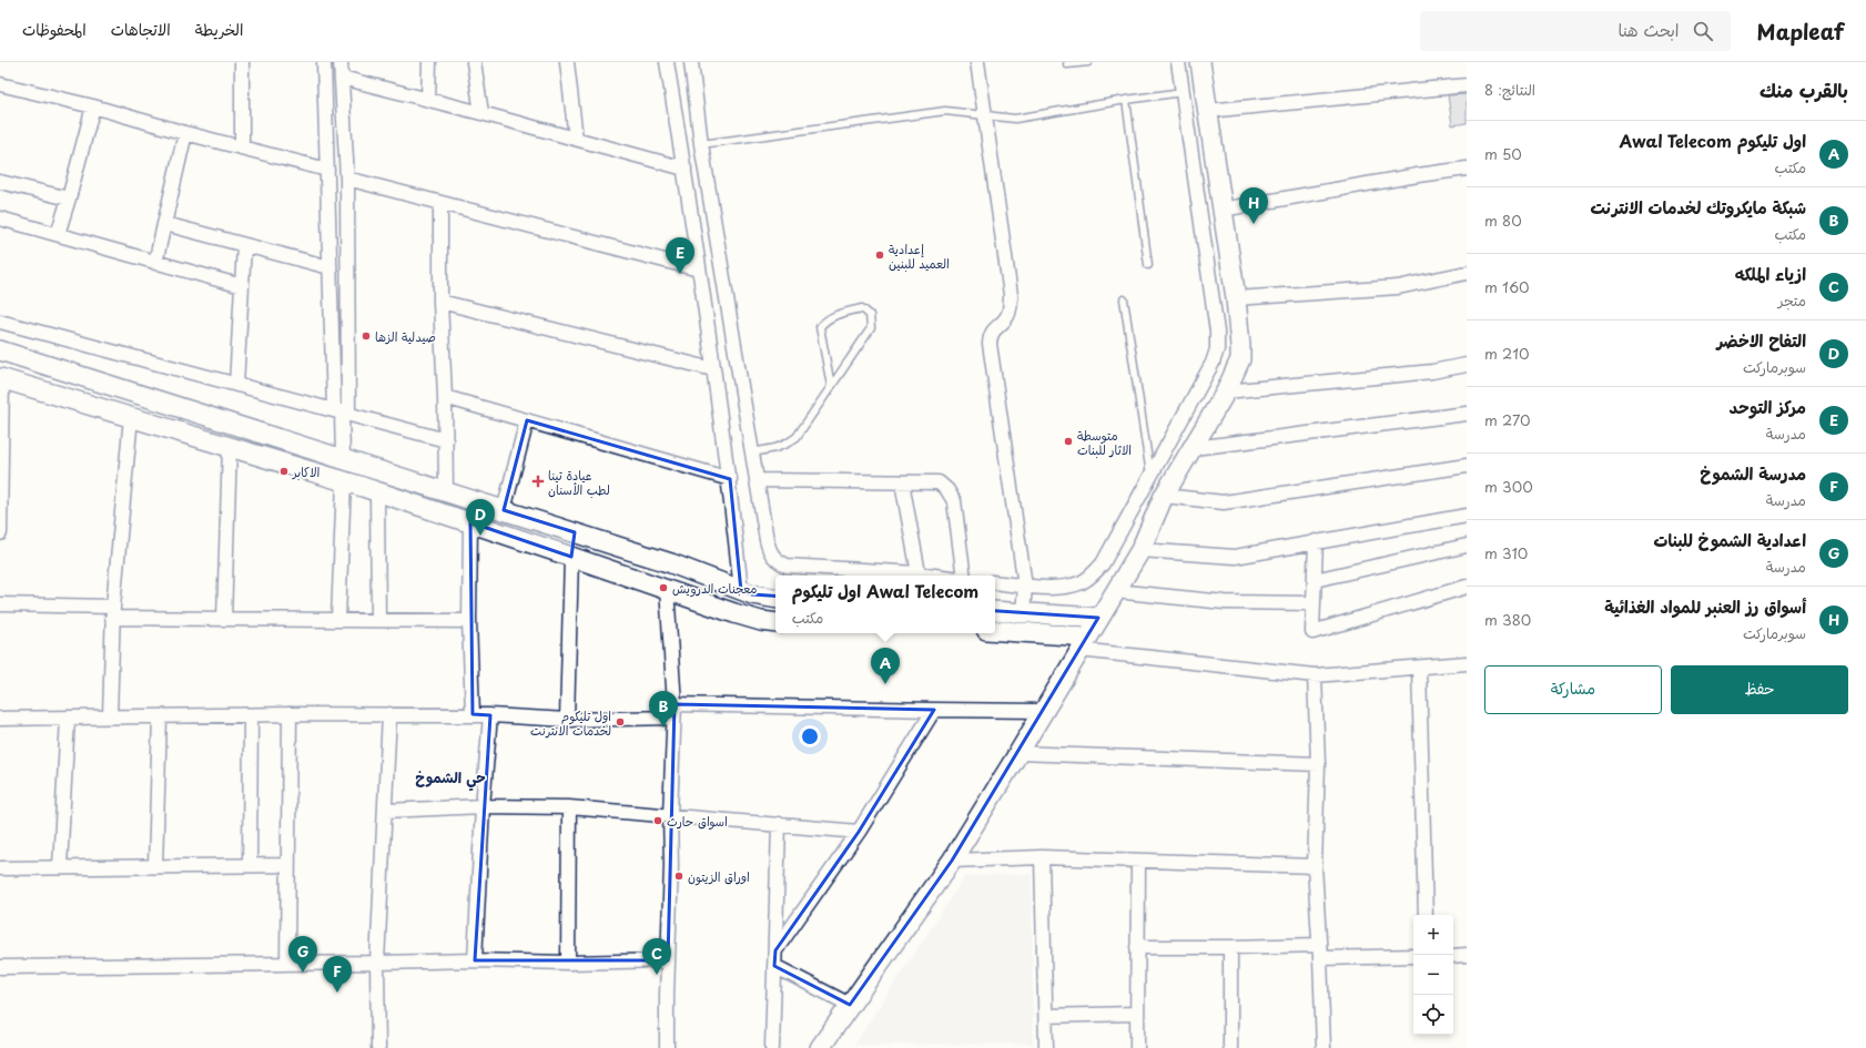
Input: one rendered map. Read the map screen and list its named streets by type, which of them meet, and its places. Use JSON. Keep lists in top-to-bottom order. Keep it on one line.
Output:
{"districts":["حي الشموخ"],"places":{"other":["إعدادية العميد للبنين","صيدلية الزها","متوسطة الاثار للبنات","الاكابر","معجنات الدرويش","اول تليكوم لخدمات الانترنت","اسواق حارث","اوراق الزيتون"],"health":["عيادة تينا لطب الأسنان"]},"page":{"header":"Mapleaf","search":"ابحث هنا","nav":["الخريطة","الاتجاهات","المحفوظات"],"heading":["بالقرب منك","النتائج: 8"],"list":[{"mark":"A","name":"اول تليكوم Awal Telecom","note":"مكتب","value":"50 m"},{"mark":"B","name":"شبكة مايكروتك لخدمات الانترنت","note":"مكتب","value":"80 m"},{"mark":"C","name":"ازياء الملكه","note":"متجر","value":"160 m"},{"mark":"D","name":"التفاح الاخضر","note":"سوبرماركت","value":"210 m"},{"mark":"E","name":"مركز التوحد","note":"مدرسة","value":"270 m"},{"mark":"F","name":"مدرسة الشموخ","note":"مدرسة","value":"300 m"},{"mark":"G","name":"اعدادية الشموخ للبنات","note":"مدرسة","value":"310 m"},{"mark":"H","name":"أسواق رز العنبر للمواد الغذائية","note":"سوبرماركت","value":"380 m"}],"pins":["H","E","D","A","B","G","C","F"],"popup":["اول تليكوم Awal Telecom","مكتب"],"buttons":["حفظ","مشاركة"],"map_buttons":["+","−"]}}
